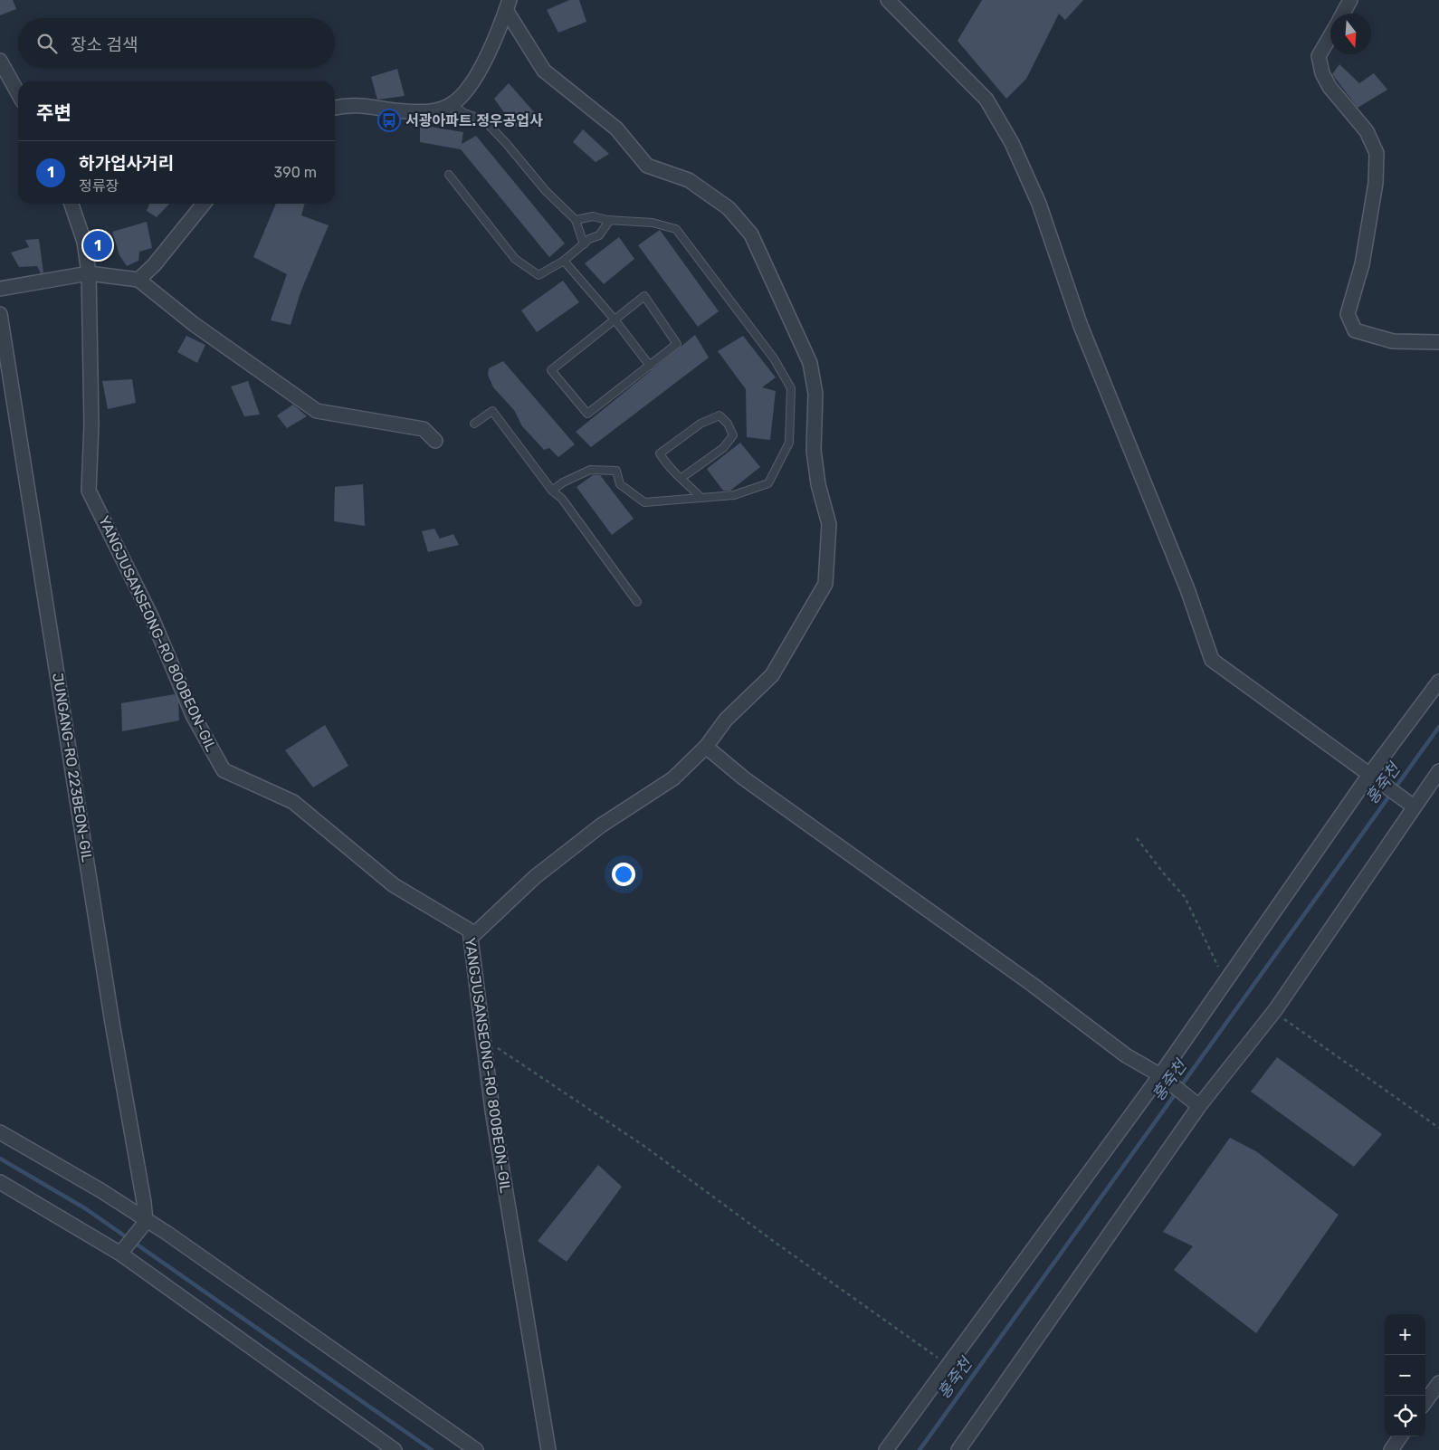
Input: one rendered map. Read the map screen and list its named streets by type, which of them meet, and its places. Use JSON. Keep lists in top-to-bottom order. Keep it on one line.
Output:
{"streets":{"street":["YANGJUSANSEONG-RO 800BEON-GIL","JUNGANG-RO 223BEON-GIL"]},"water":["홍죽천"],"places":{"bus stop":["서광아파트.정우공업사"]},"north":"bottom","page":{"search":"장소 검색","heading":"주변","list":[{"mark":"1","name":"하가업사거리","note":"정류장","value":"390 m"}],"pins":"1","map_buttons":["+","−"]}}
